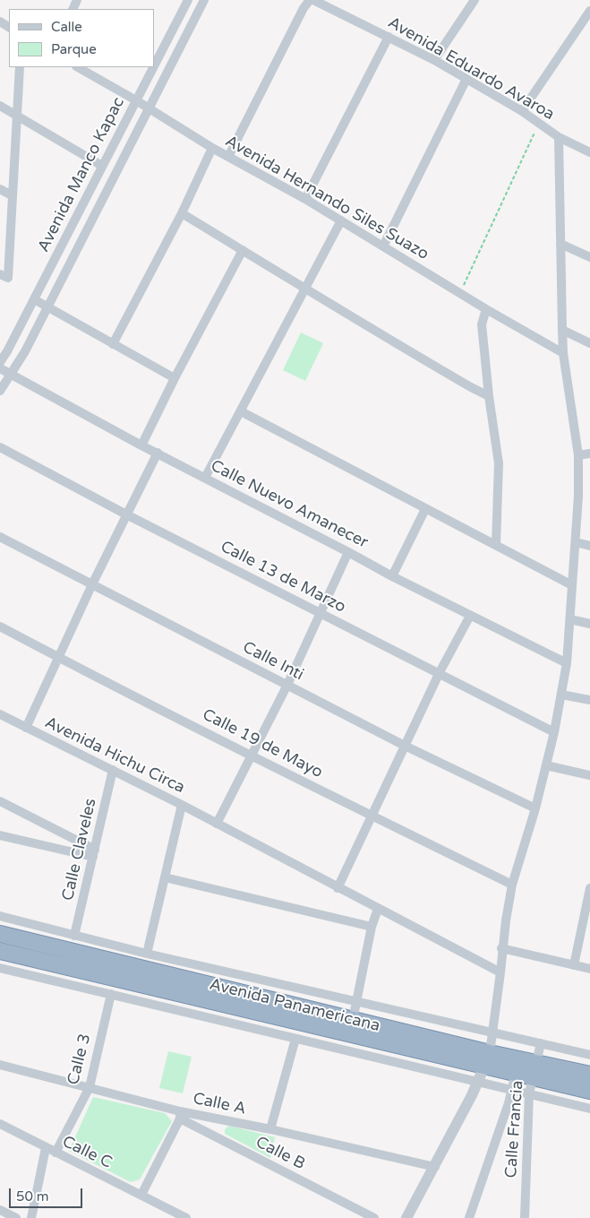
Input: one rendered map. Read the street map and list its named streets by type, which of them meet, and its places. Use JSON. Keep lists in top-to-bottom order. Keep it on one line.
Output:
{"streets":{"highway":["Avenida Panamericana"],"street":["Avenida Eduardo Avaroa","Avenida Manco Kapac","Avenida Hernando Siles Suazo","Calle Nuevo Amanecer","Calle 13 de Marzo","Calle Inti","Calle 19 de Mayo","Avenida Hichu Circa","Calle Claveles","Calle 3","Calle A","Calle Francia","Calle C","Calle B"]},"crossings":[["Avenida Manco Kapac","Avenida Hernando Siles Suazo"],["Avenida Hichu Circa","Calle Claveles"],["Calle Claveles","Avenida Panamericana"],["Avenida Panamericana","Calle Francia"],["Calle 3","Calle A"],["Calle 3","Calle C"],["Calle A","Calle B"]],"legend":["Calle","Parque"],"scale_bar":"50 m"}
